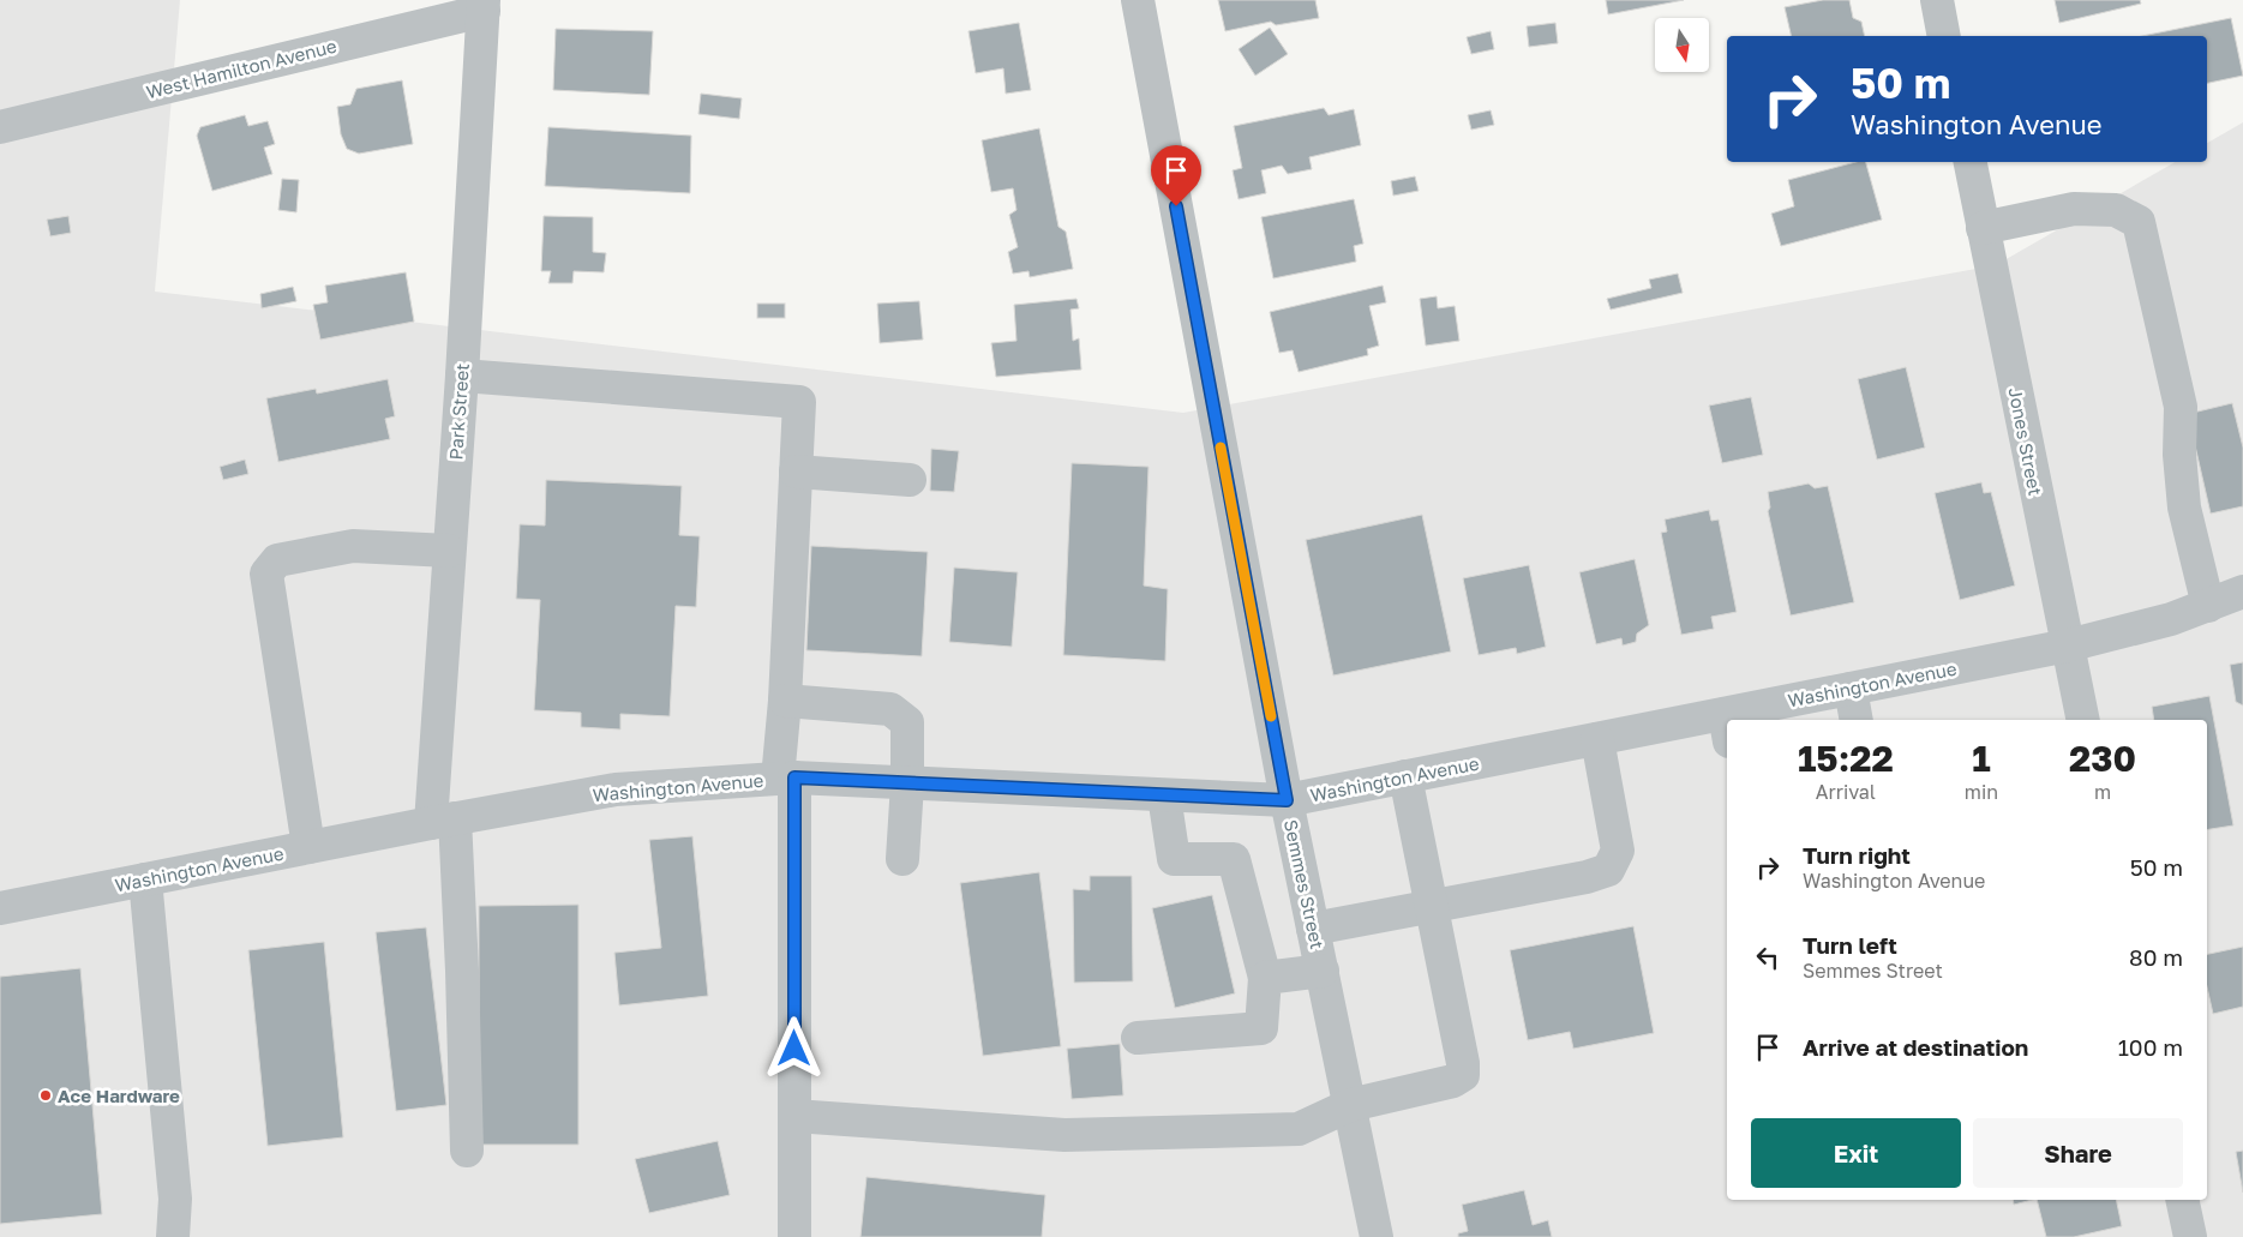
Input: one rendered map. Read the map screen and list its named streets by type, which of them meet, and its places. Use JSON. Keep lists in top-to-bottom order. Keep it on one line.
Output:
{"streets":{"street":["West Hamilton Avenue","Park Street","Jones Street","Washington Avenue","Semmes Street"]},"crossings":[["West Hamilton Avenue","Park Street"],["Park Street","Washington Avenue"],["Jones Street","Washington Avenue"],["Washington Avenue","Semmes Street"]],"places":["Ace Hardware"],"north":"bottom","page":{"turn":["50 m","Washington Avenue"],"eta":["15:22","Arrival","1","min","230","m"],"list":[{"name":"Turn right","note":"Washington Avenue","value":"50 m"},{"name":"Turn left","note":"Semmes Street","value":"80 m"},{"name":"Arrive at destination","value":"100 m"}],"buttons":["Exit","Share"]}}
